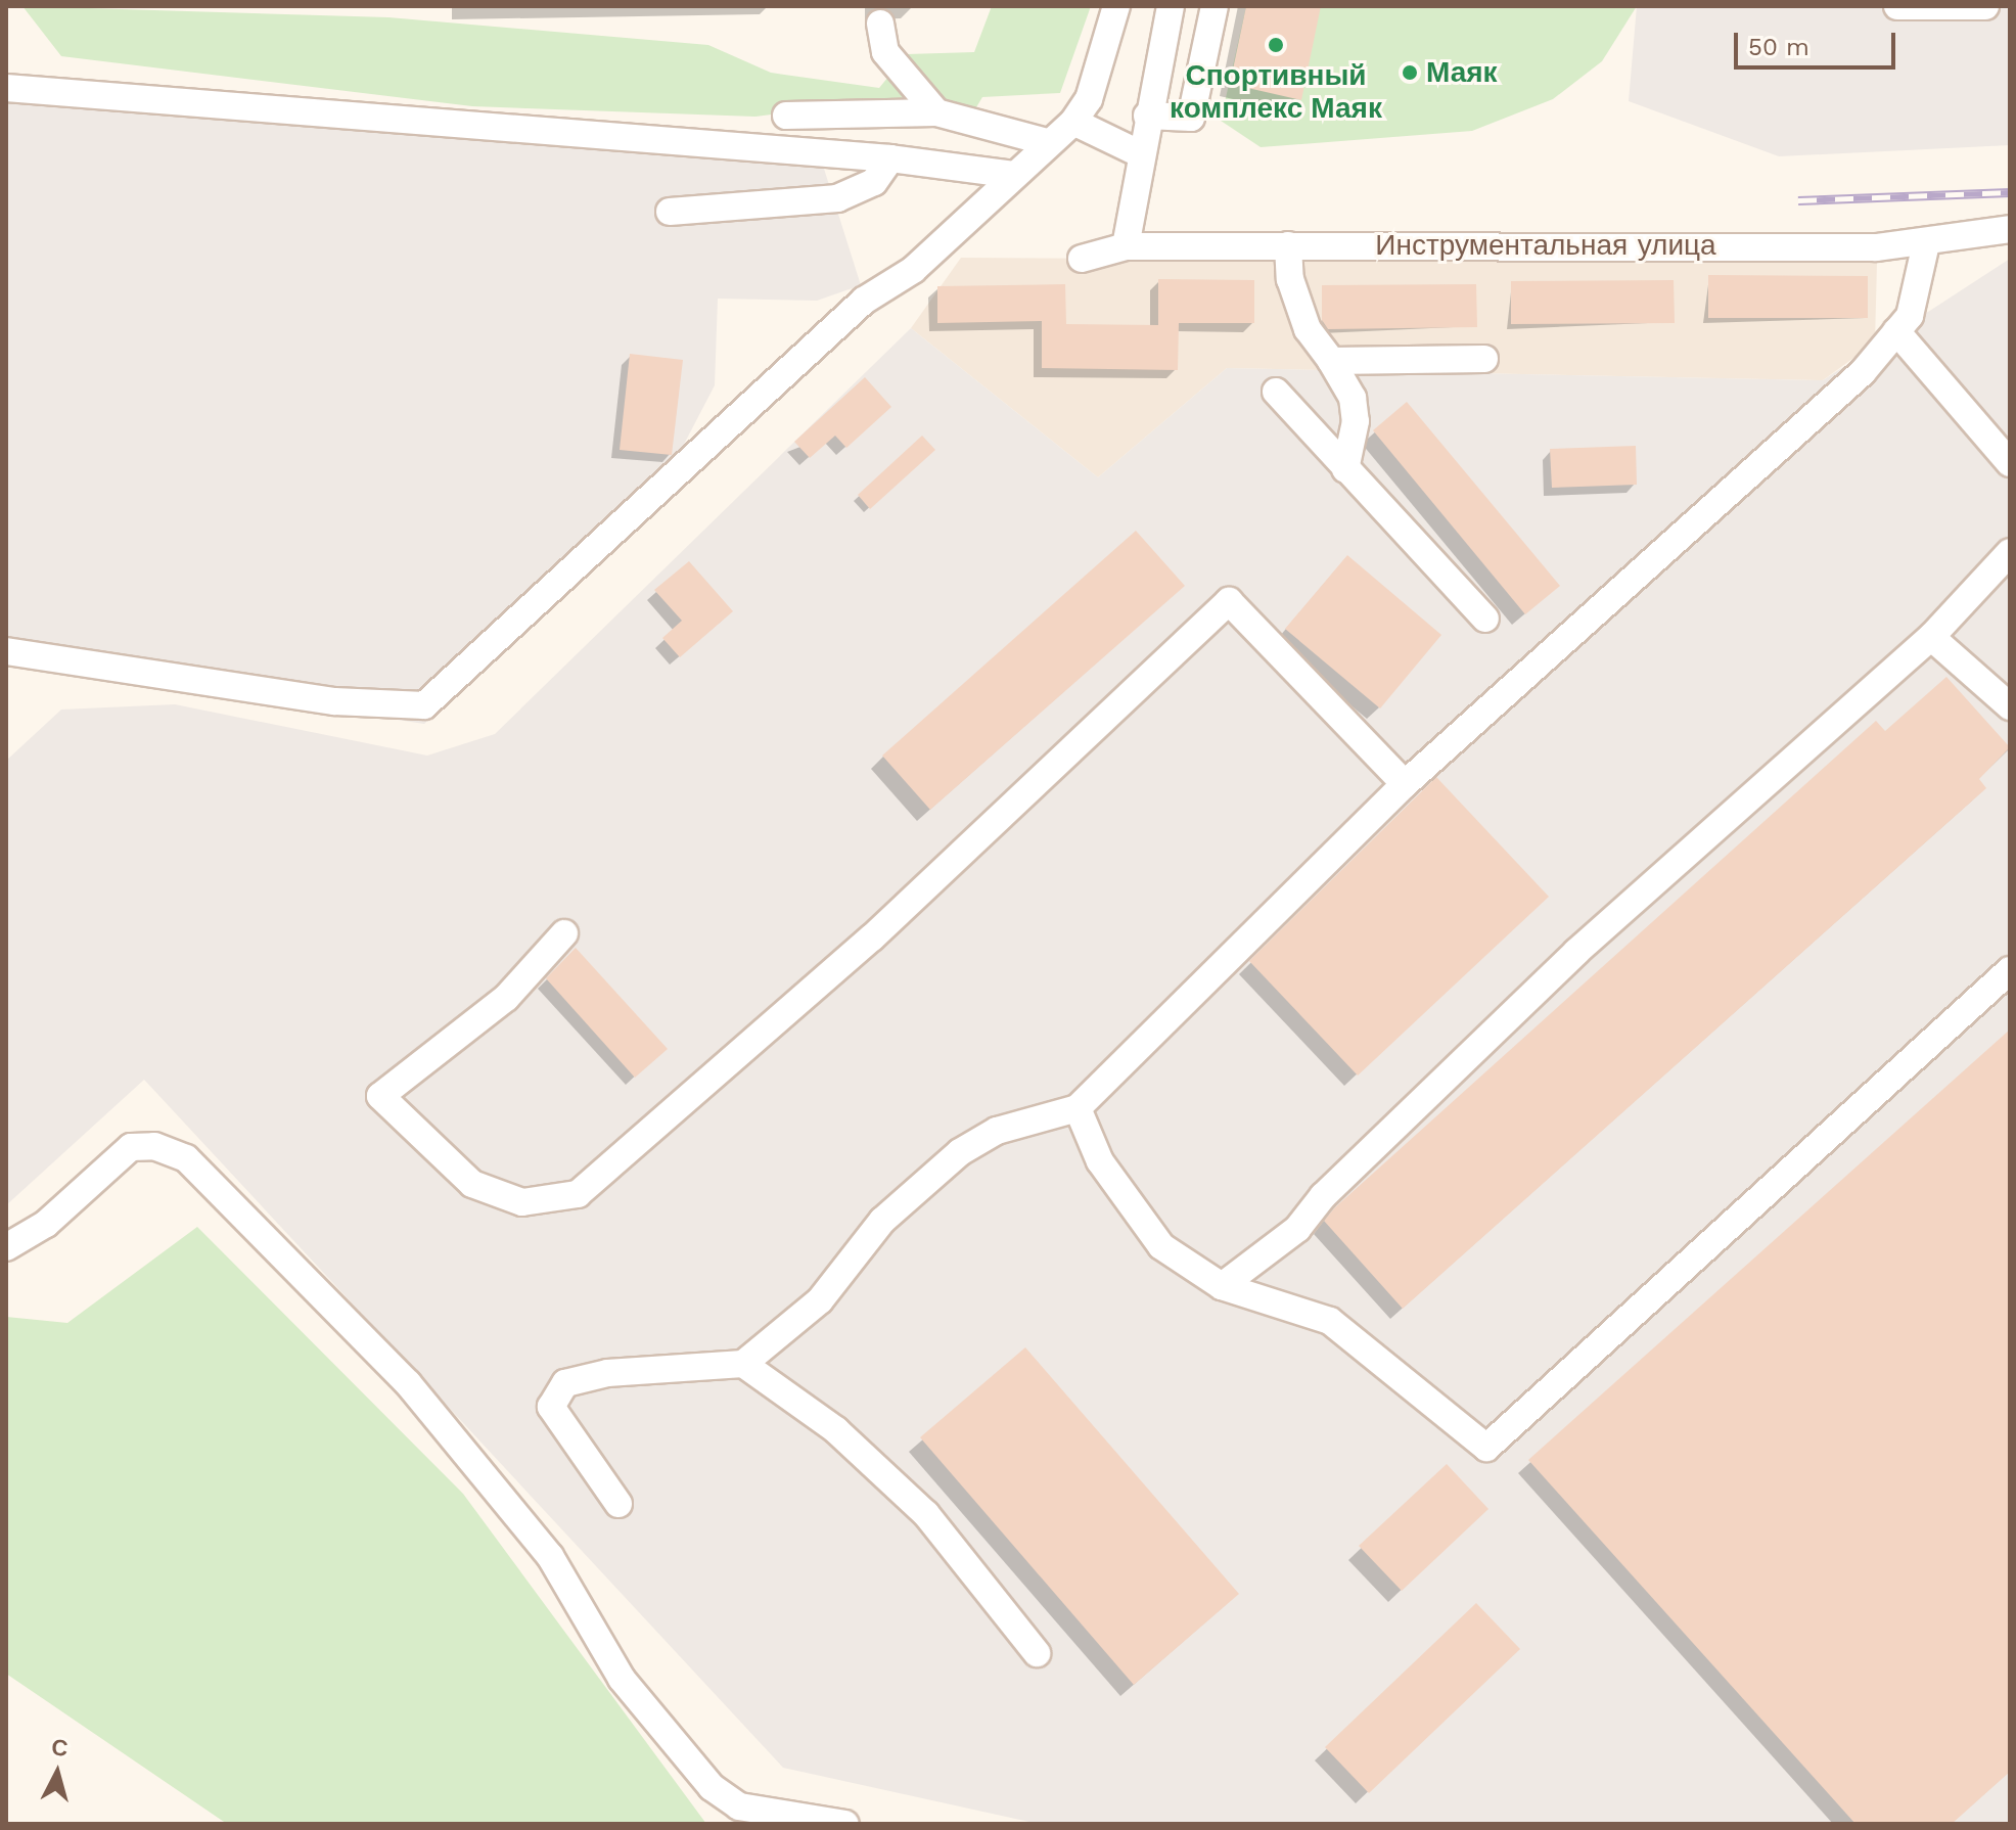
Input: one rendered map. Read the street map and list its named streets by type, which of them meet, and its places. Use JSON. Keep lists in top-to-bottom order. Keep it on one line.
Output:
{"streets":{"street":["Инструментальная улица"]},"places":["Спортивный комплекс Маяк","Маяк"],"scale_bar":"50 m","north":"top"}
